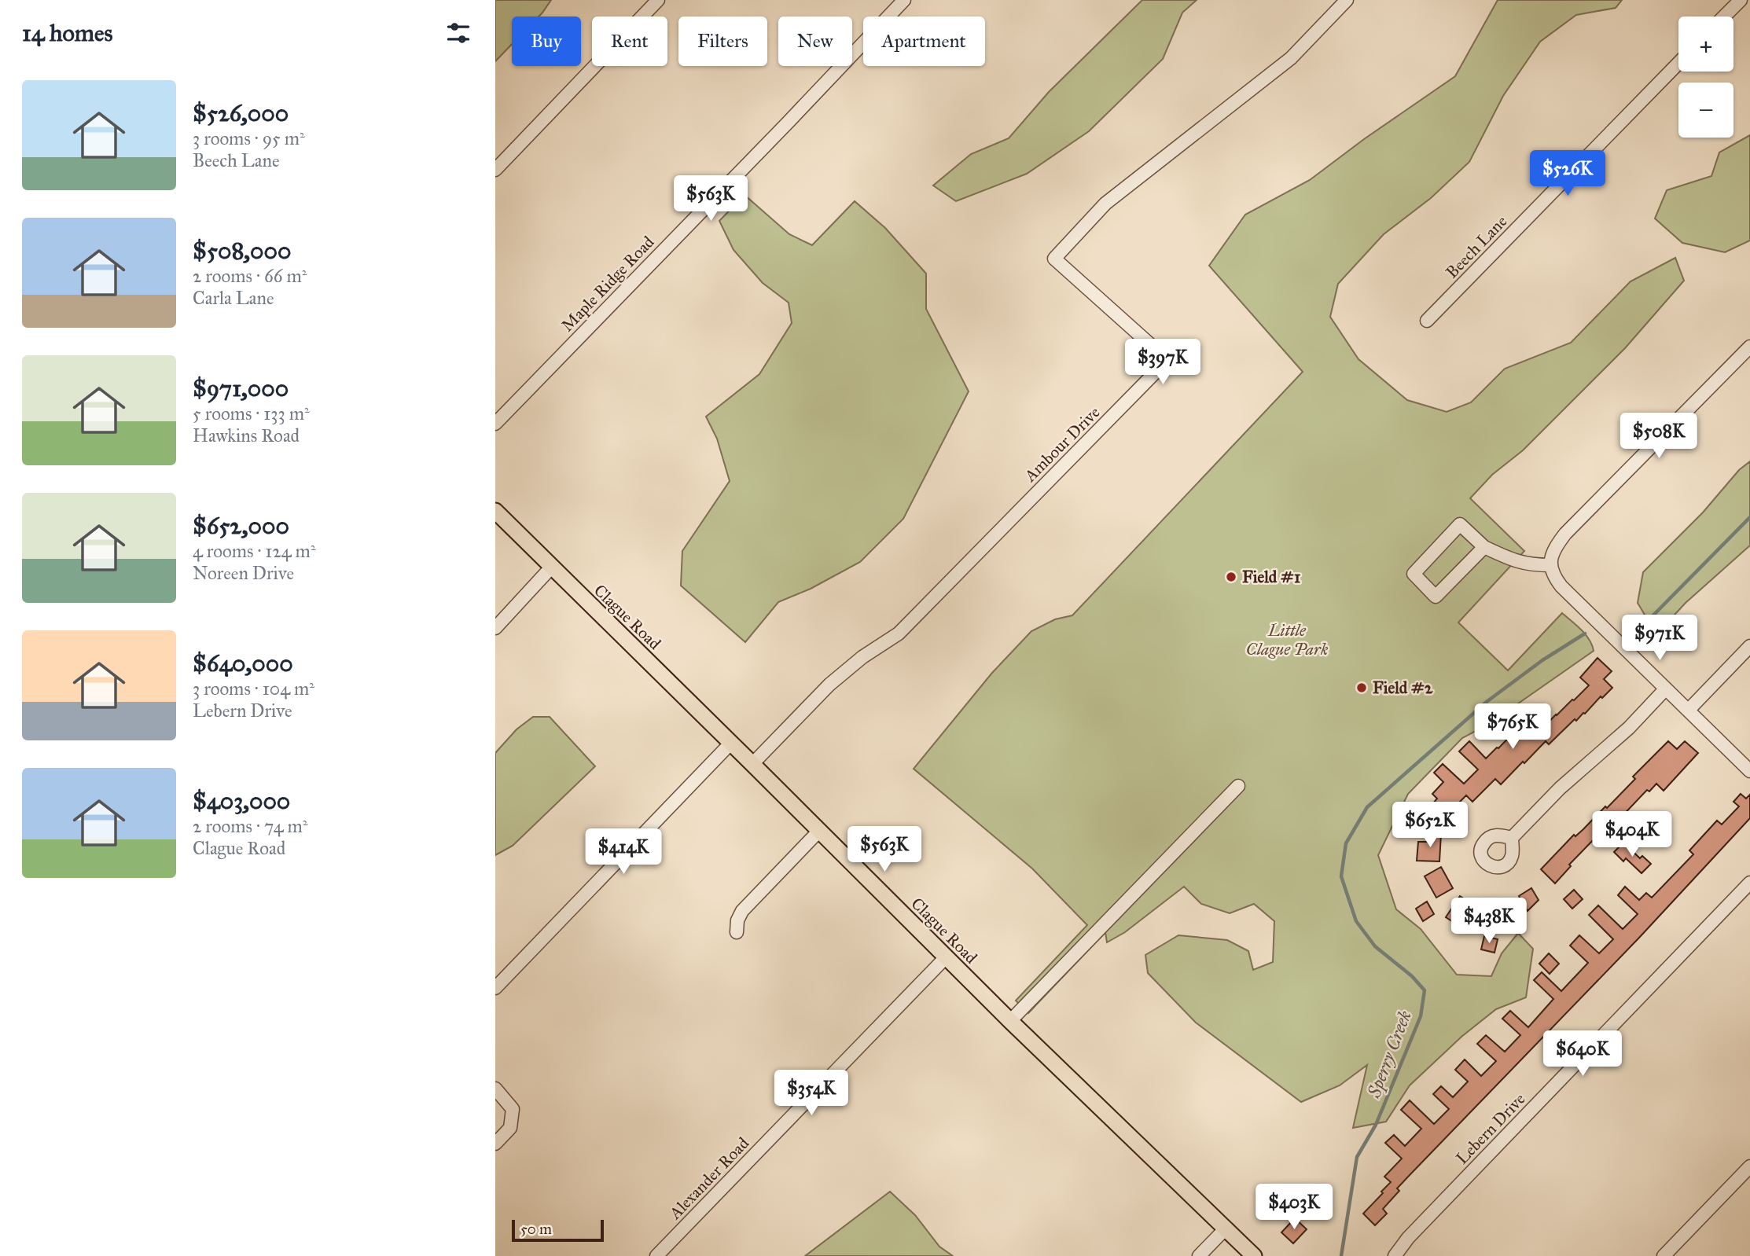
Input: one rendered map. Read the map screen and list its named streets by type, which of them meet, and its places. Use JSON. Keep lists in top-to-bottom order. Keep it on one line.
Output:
{"streets":{"main road":["Clague Road"],"street":["Beech Lane","Maple Ridge Road","Ambour Drive","Lebern Drive","Alexander Road"]},"crossings":[["Ambour Drive","Clague Road"],["Clague Road","Alexander Road"]],"water":["Sperry Creek"],"parks":["Little Clague Park"],"places":["Field #1","Field #2"],"scale_bar":"50 m","page":{"heading":"14 homes","map_buttons":["+","−"],"chip":["Buy","Rent","Filters","New","Apartment"],"list":[{"name":"$526,000","note":"3 rooms · 95 m² · Beech Lane"},{"name":"$508,000","note":"2 rooms · 66 m² · Carla Lane"},{"name":"$971,000","note":"5 rooms · 133 m² · Hawkins Road"},{"name":"$652,000","note":"4 rooms · 124 m² · Noreen Drive"},{"name":"$640,000","note":"3 rooms · 104 m² · Lebern Drive"},{"name":"$403,000","note":"2 rooms · 74 m² · Clague Road"}],"price":["$526K","$563K","$397K","$508K","$971K","$765K","$652K","$404K","$563K","$414K","$438K","$640K","$354K","$403K"],"scale":"50 m"}}
